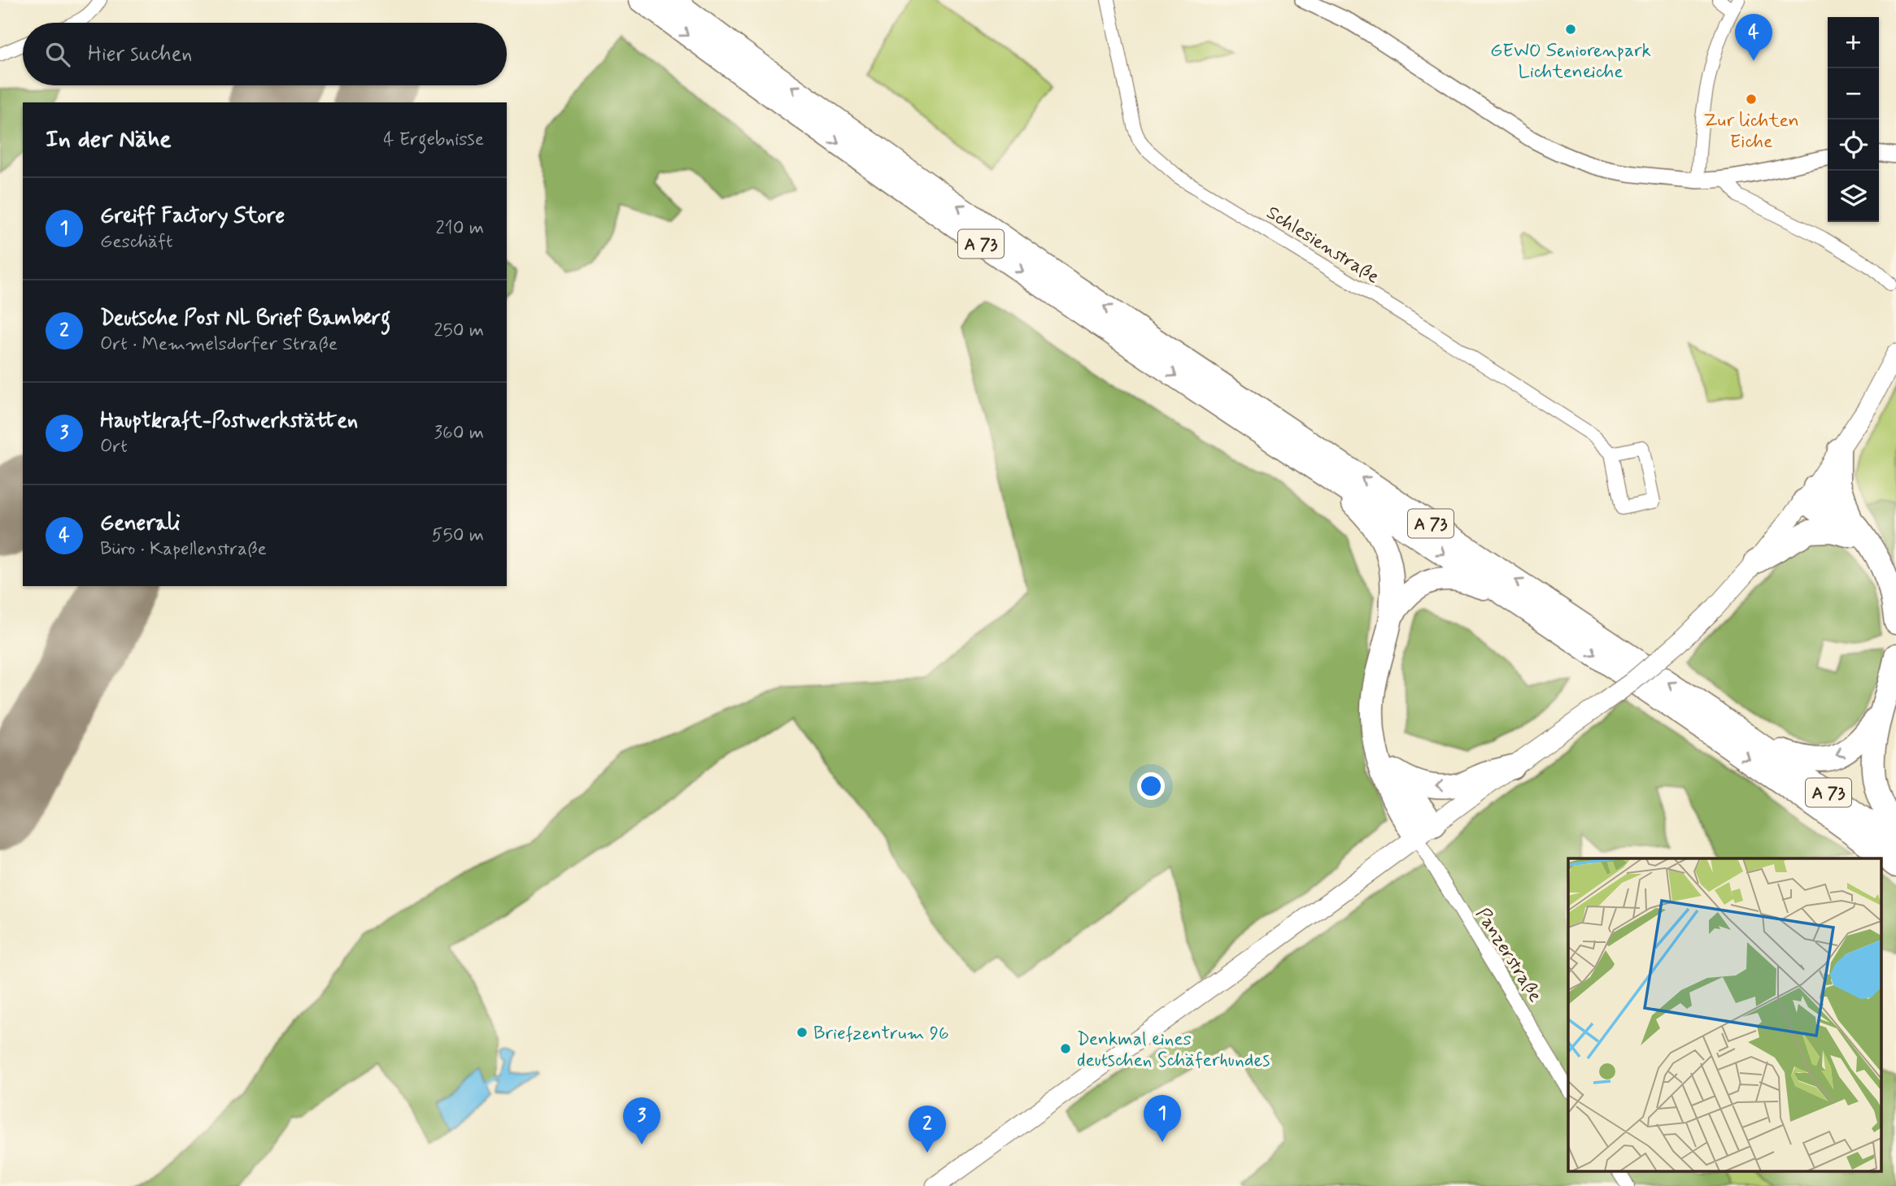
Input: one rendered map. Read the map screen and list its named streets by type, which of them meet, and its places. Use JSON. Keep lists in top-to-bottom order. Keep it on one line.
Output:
{"streets":{"highway":["A 73"],"street":["Schlesienstraße","Panzerstraße"]},"places":["GEWO Seniorenpark Lichteneiche","Zur lichten Eiche","Briefzentrum 96","Denkmal eines deutschen Schäferhundes"],"page":{"pins":["4","1","3","2"],"map_buttons":["+","−"],"search":"Hier suchen","heading":["In der Nähe","4 Ergebnisse"],"list":[{"mark":"1","name":"Greiff Factory Store","note":"Geschäft","value":"210 m"},{"mark":"2","name":"Deutsche Post NL Brief Bamberg","note":"Ort · Memmelsdorfer Straße","value":"250 m"},{"mark":"3","name":"Hauptkraft-Postwerkstätten","note":"Ort","value":"360 m"},{"mark":"4","name":"Generali","note":"Büro · Kapellenstraße","value":"550 m"}]}}
